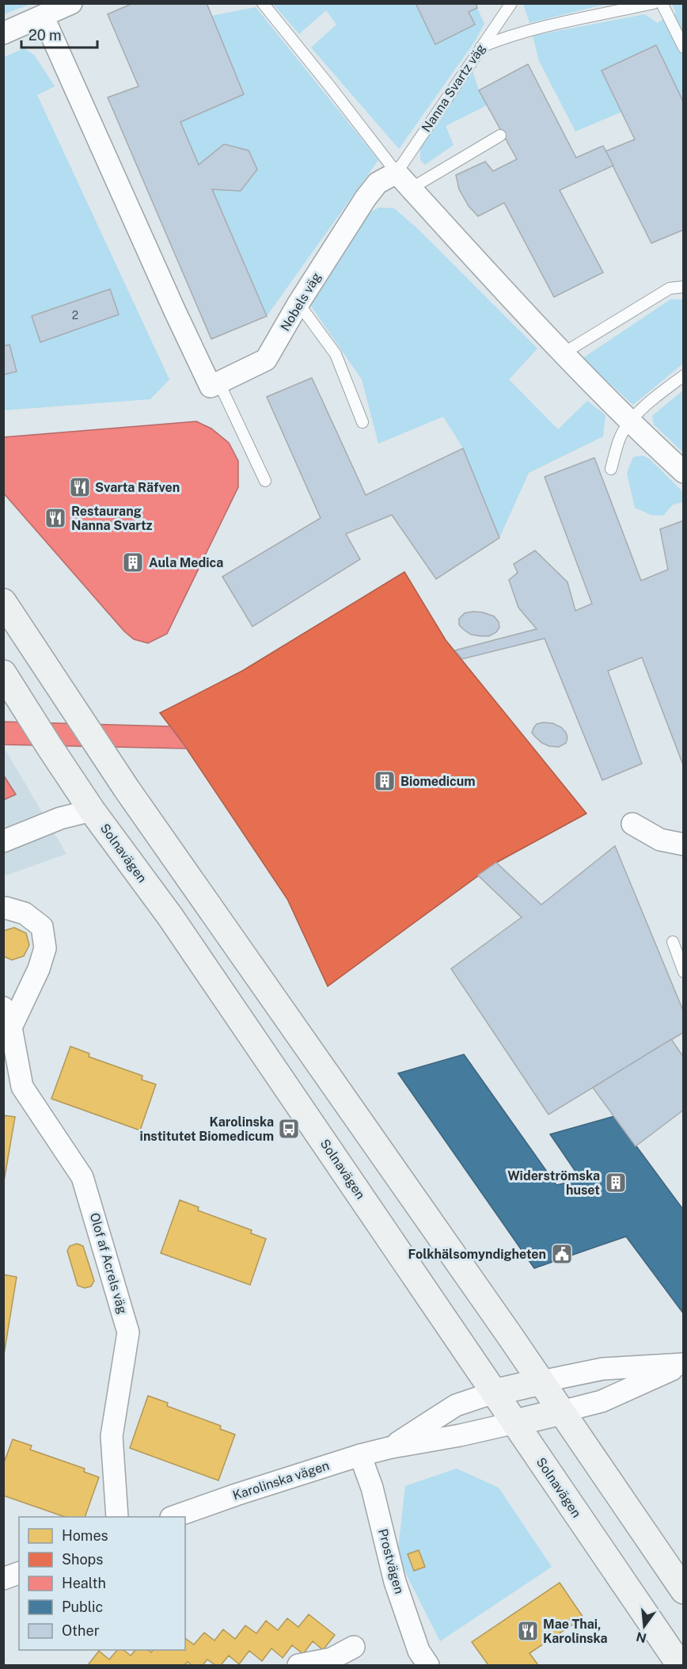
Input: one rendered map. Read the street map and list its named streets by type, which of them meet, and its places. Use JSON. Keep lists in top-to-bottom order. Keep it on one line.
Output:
{"streets":{"main road":["Solnavägen"],"street":["Nobels väg","Olof af Acrels väg","Karolinska vägen","Prostvägen"],"lane":["Nanna Svartz väg"]},"crossings":[["Nanna Svartz väg","Nobels väg"],["Solnavägen","Karolinska vägen"],["Karolinska vägen","Prostvägen"]],"places":{"restaurant":["Svarta Räfven","Restaurang Nanna Svartz","Mae Thai, Karolinska"],"building":["Aula Medica","Biomedicum","Widerströmska huset"],"bus stop":["Karolinska institutet Biomedicum"],"public building":["Folkhälsomyndigheten"]},"house_numbers":["2"],"legend":["Homes","Shops","Health","Public","Other"],"scale_bar":"20 m","north":"bottom"}
